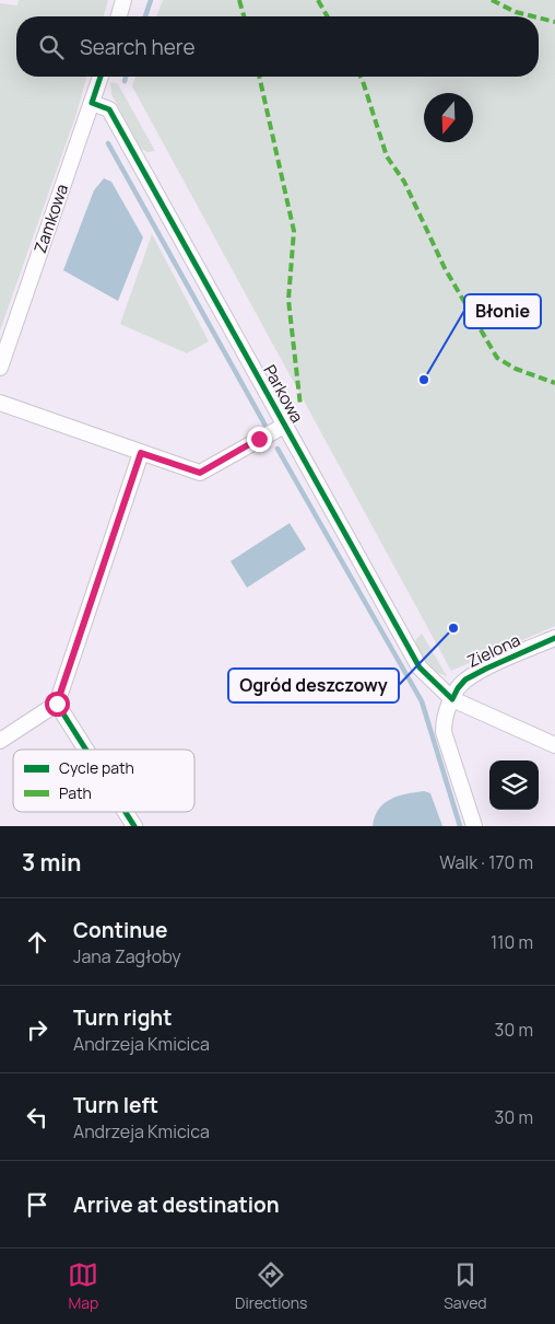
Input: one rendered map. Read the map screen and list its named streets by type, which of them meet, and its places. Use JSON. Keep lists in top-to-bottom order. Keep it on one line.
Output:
{"streets":{"street":["Zamkowa","Parkowa","Zielona"]},"crossings":[["Zamkowa","Parkowa"],["Parkowa","Zielona"]],"places":["Błonie","Ogród deszczowy"],"legend":["Cycle path","Path"],"north":"bottom","page":{"search":"Search here","heading":["3 min","Walk · 170 m"],"list":[["Continue","Jana Zagłoby","110 m"],["Turn right","Andrzeja Kmicica","30 m"],["Turn left","Andrzeja Kmicica","30 m"],"Arrive at destination"],"nav":["Map","Directions","Saved"]}}
